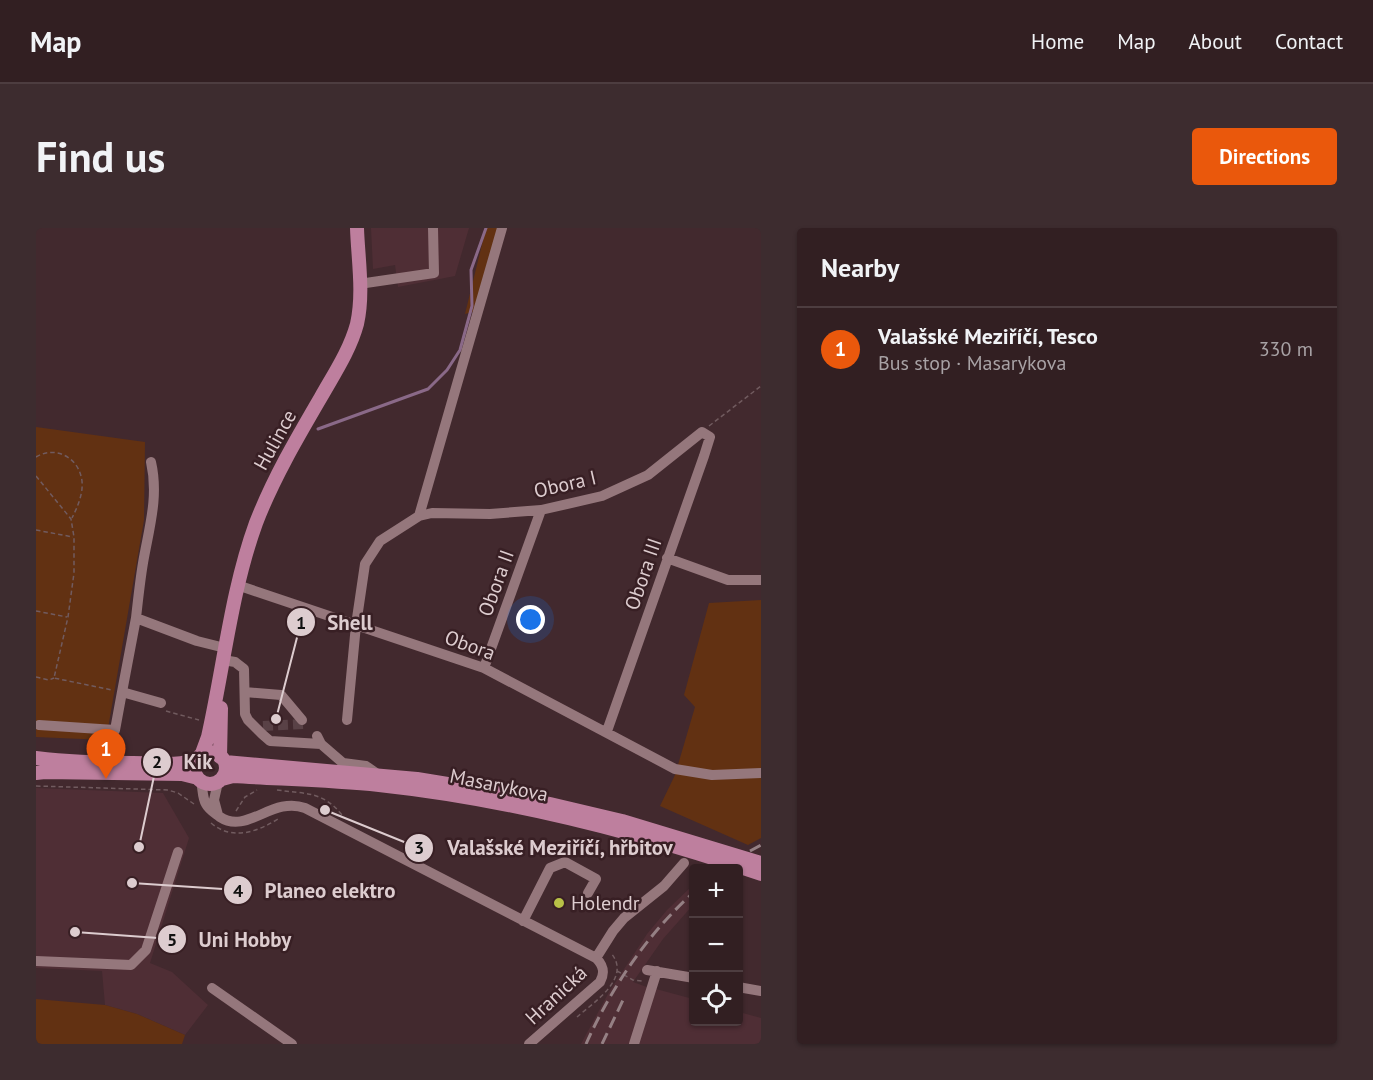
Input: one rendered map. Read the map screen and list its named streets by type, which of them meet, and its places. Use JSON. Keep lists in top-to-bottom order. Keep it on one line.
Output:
{"streets":{"main road":["Hulince","Masarykova"],"street":["Obora I","Obora III","Obora II","Obora","Hranická"]},"crossings":[["Hulince","Obora"],["Hulince","Masarykova"],["Obora I","Obora III"],["Obora I","Obora II"],["Obora I","Obora"],["Obora III","Obora"],["Obora II","Obora"]],"places":["Shell","Valašské Meziříčí, hřbitov","Kik","Planeo elektro","Holendr","Uni Hobby"],"page":{"header":"Map","nav":["Home","Map","About","Contact"],"buttons":"Directions","title":"Find us","heading":"Nearby","list":[{"mark":"1","name":"Valašské Meziříčí, Tesco","note":"Bus stop · Masarykova","value":"330 m"}],"pins":"1","map_buttons":["+","−"]}}
